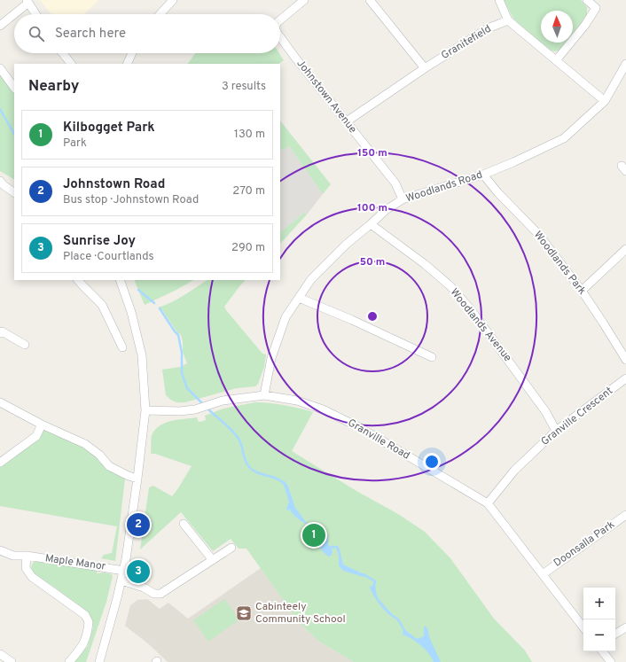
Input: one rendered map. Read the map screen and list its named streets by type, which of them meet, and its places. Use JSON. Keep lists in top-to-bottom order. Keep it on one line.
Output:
{"streets":{"street":["Granitefield","Johnstown Avenue","Woodlands Road","Woodlands Park","Woodlands Avenue","Granville Crescent","Granville Road","Doonsalla Park","Maple Manor"]},"crossings":[["Granitefield","Johnstown Avenue"],["Johnstown Avenue","Woodlands Road"],["Woodlands Road","Woodlands Park"],["Woodlands Road","Woodlands Avenue"],["Woodlands Road","Granville Road"],["Woodlands Avenue","Granville Crescent"],["Granville Crescent","Granville Road"],["Granville Road","Doonsalla Park"]],"places":{"school or university":["Cabinteely Community School"]},"north":"top","page":{"search":"Search here","heading":["Nearby","3 results"],"list":[{"mark":"1","name":"Kilbogget Park","note":"Park","value":"130 m"},{"mark":"2","name":"Johnstown Road","note":"Bus stop · Johnstown Road","value":"270 m"},{"mark":"3","name":"Sunrise Joy","note":"Place · Courtlands","value":"290 m"}],"pins":["2","1","3"],"map_buttons":["+","−"]},"rings":["150 m","100 m","50 m"]}
